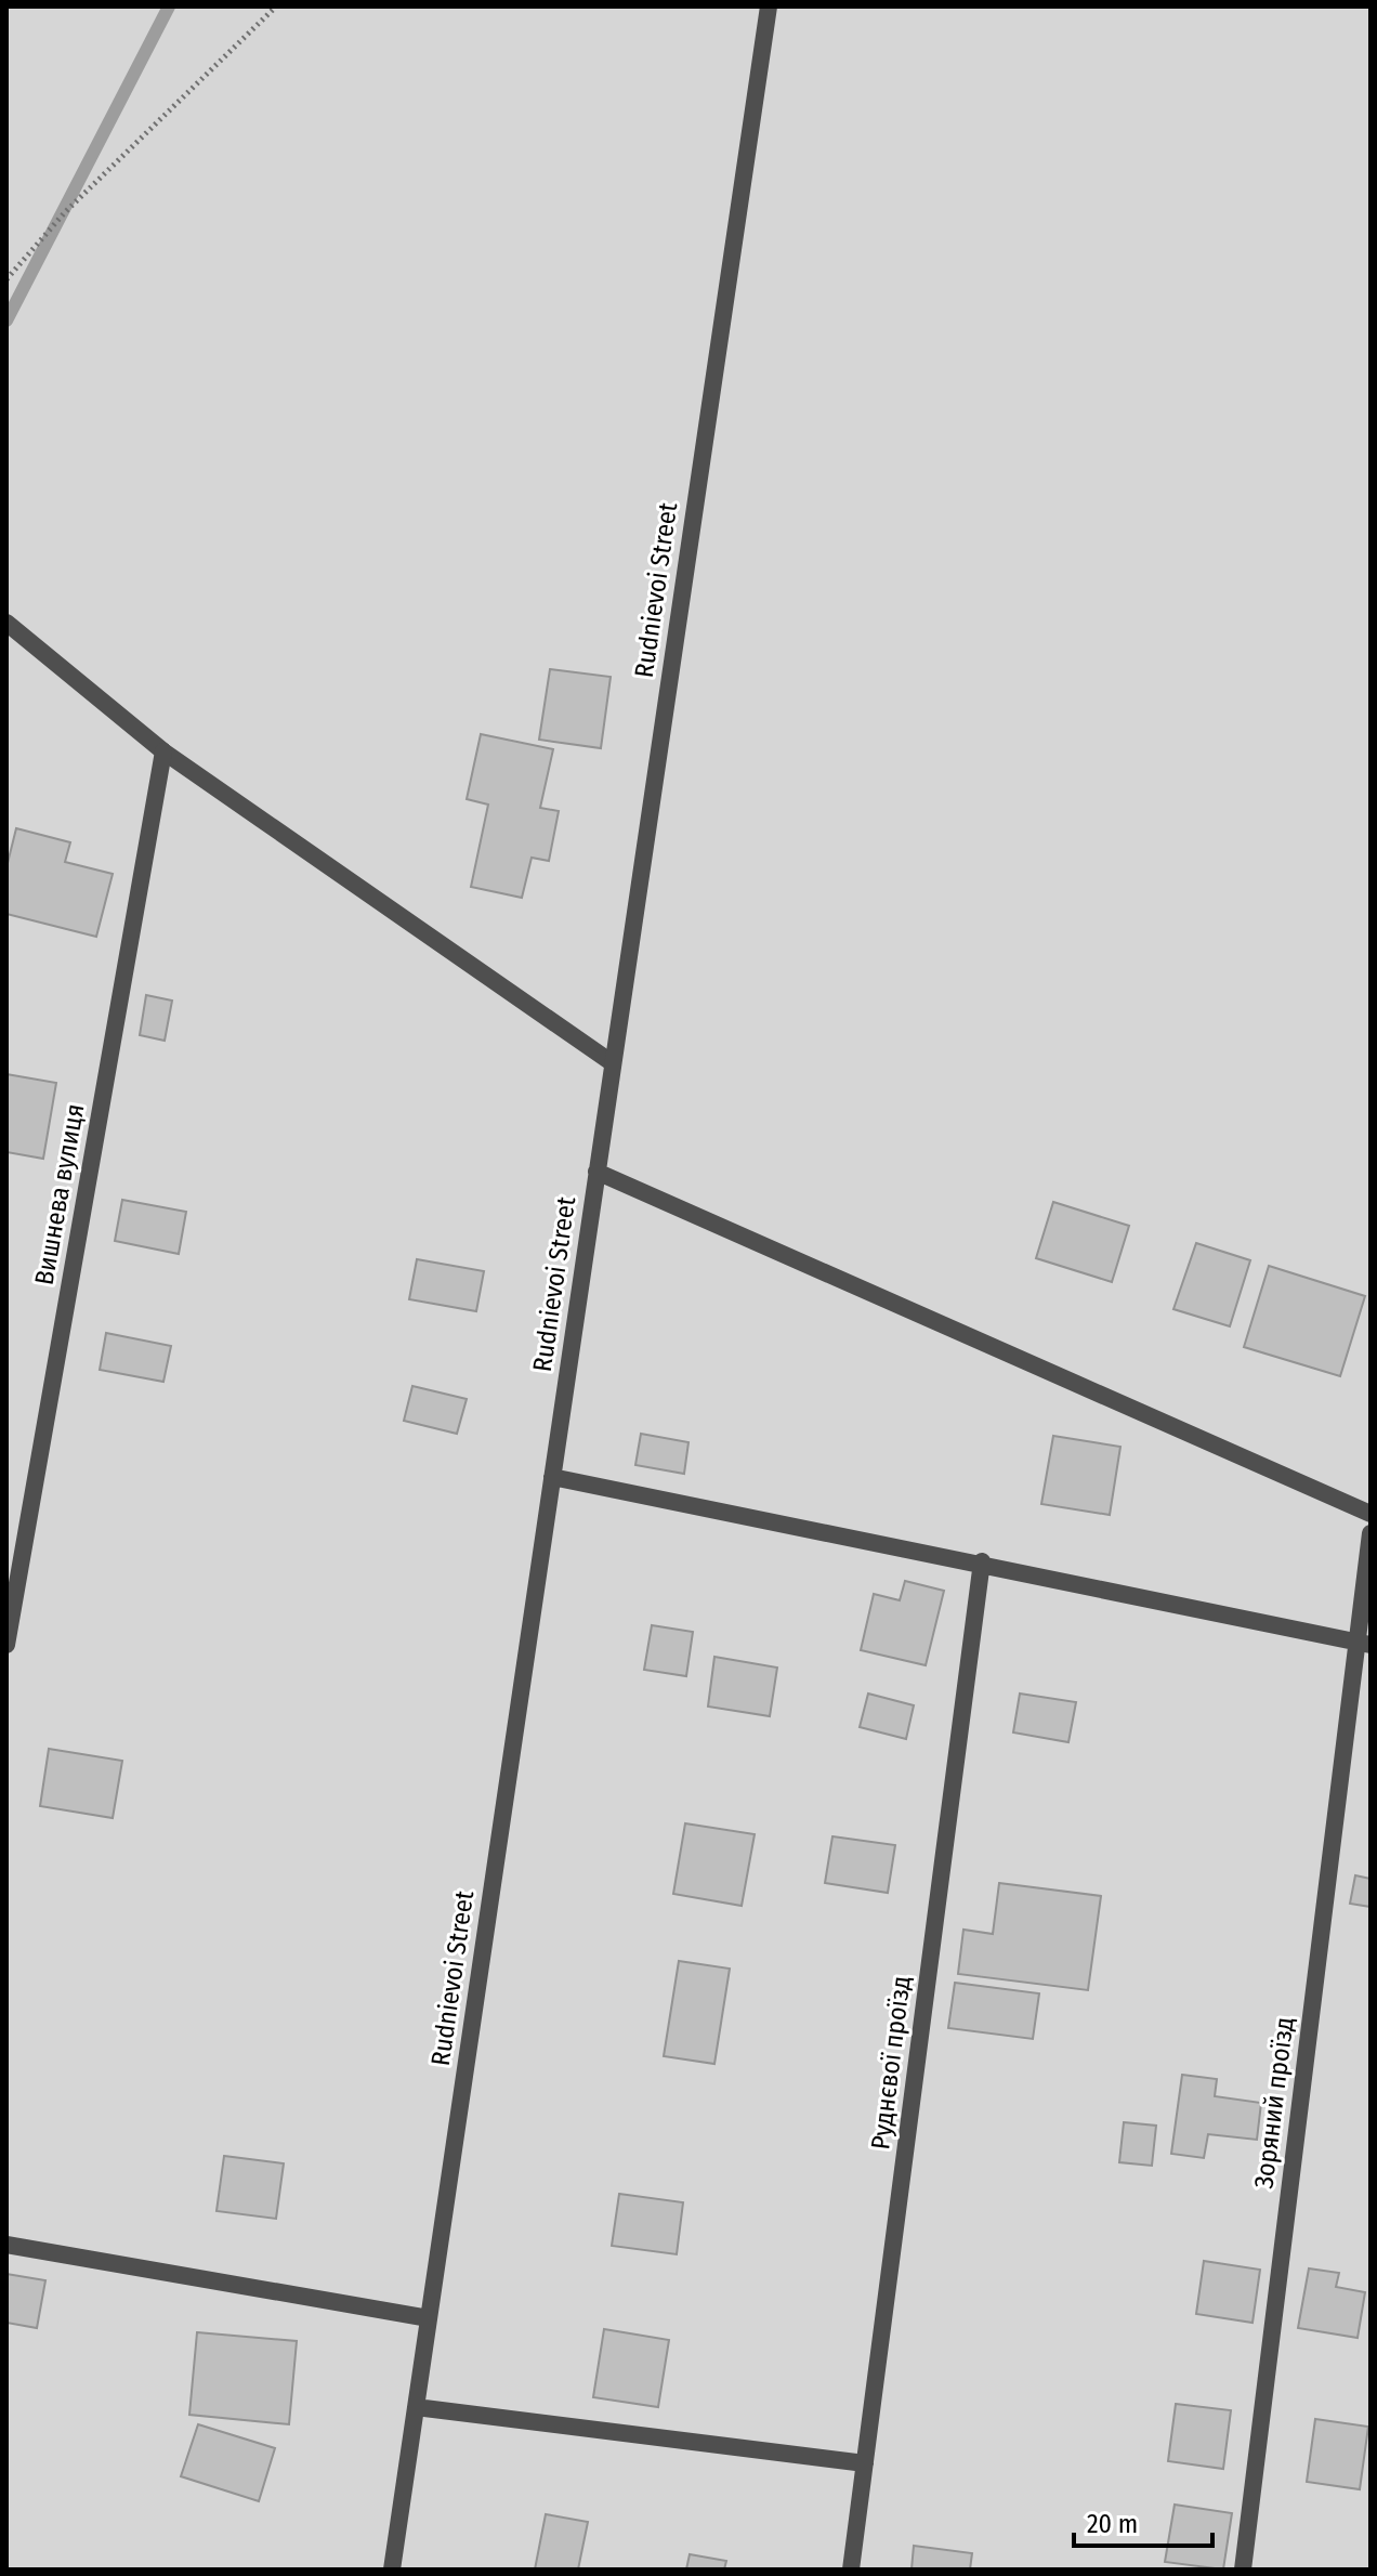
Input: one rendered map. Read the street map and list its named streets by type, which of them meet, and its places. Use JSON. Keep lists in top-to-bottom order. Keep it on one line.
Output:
{"streets":{"street":["Rudnievoi Street","Вишнева вулиця","Руднєвої проїзд","Зоряний проїзд"]},"scale_bar":"20 m"}
